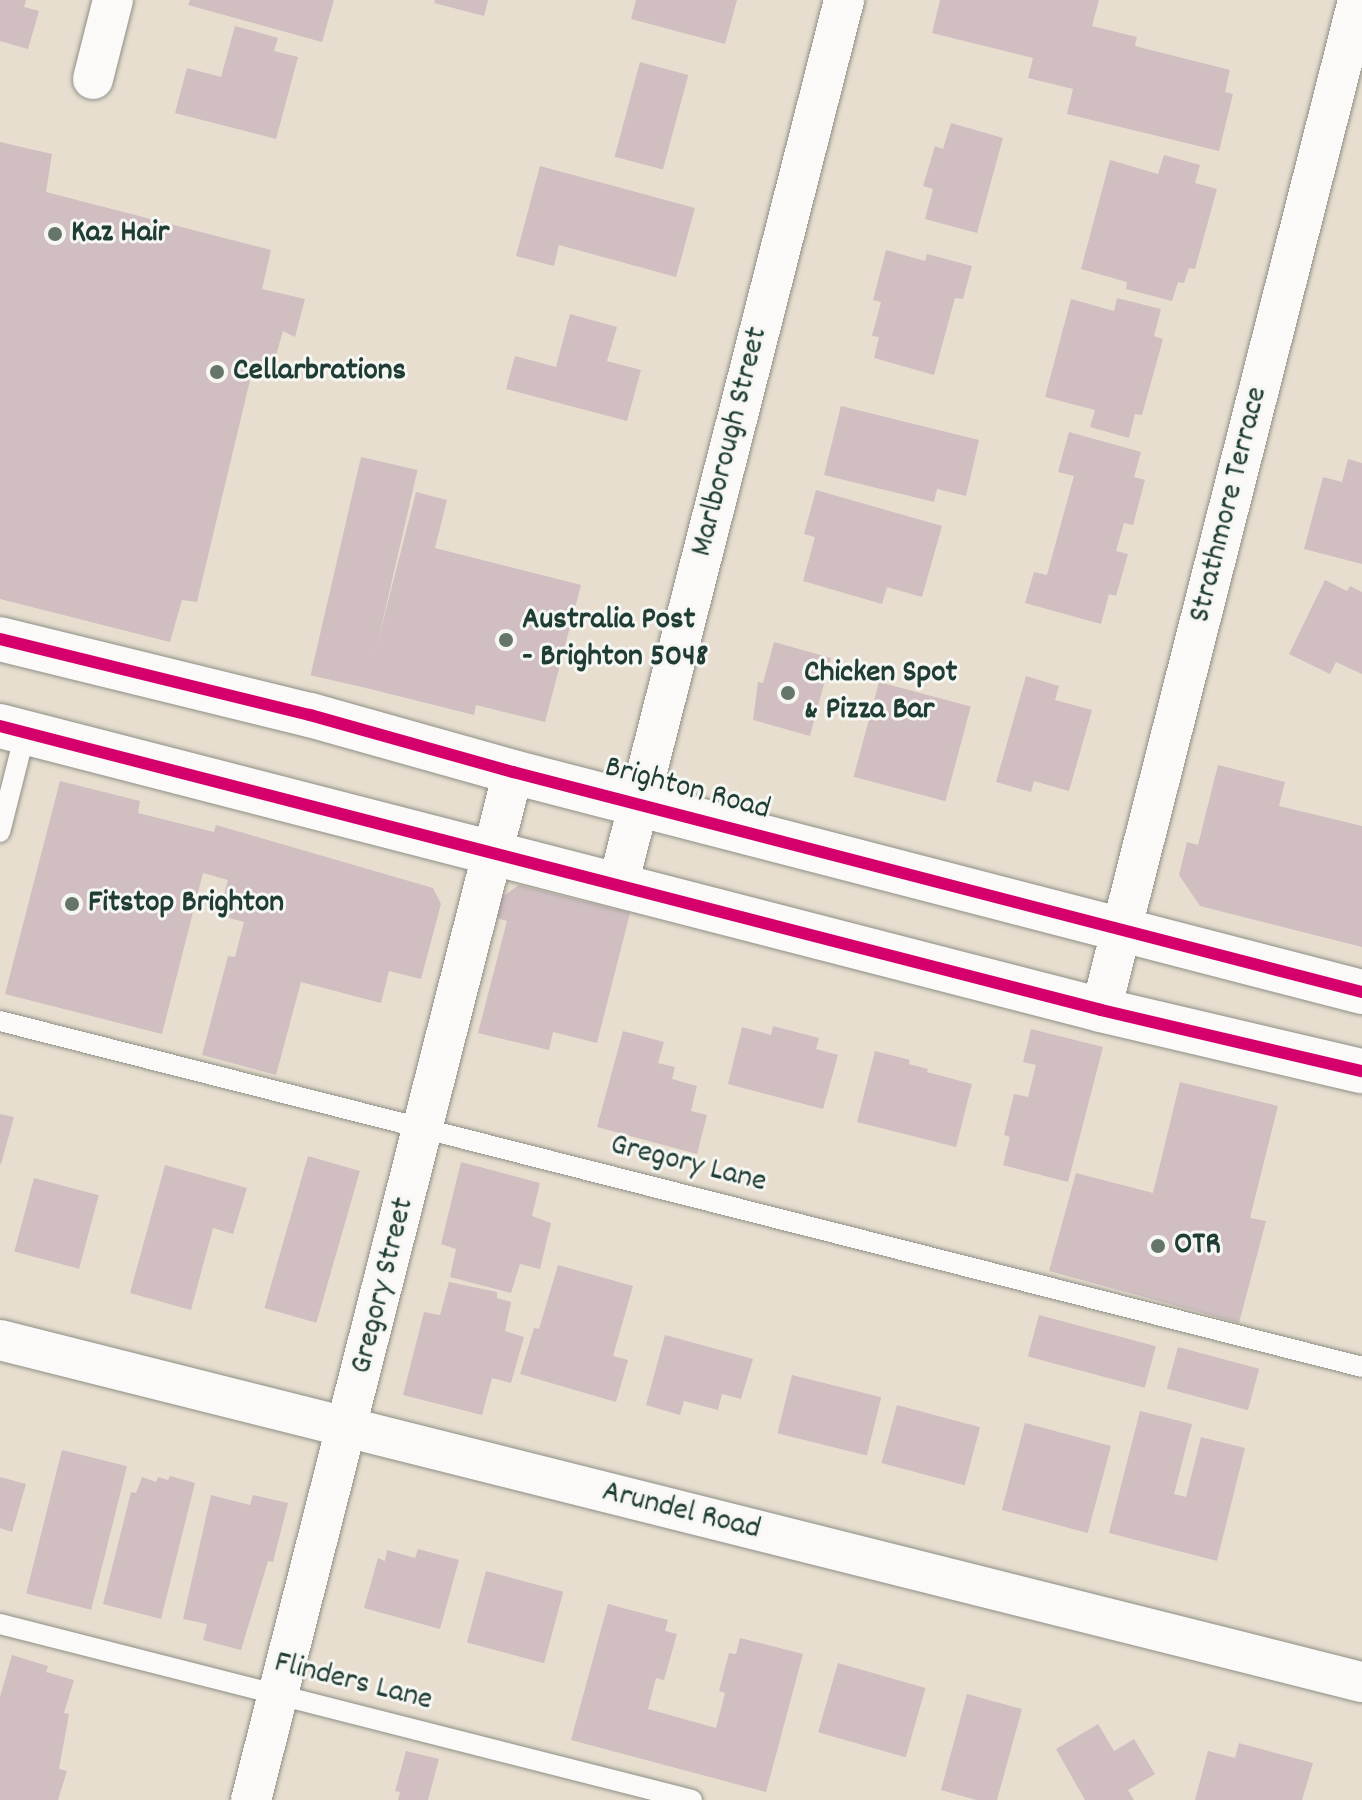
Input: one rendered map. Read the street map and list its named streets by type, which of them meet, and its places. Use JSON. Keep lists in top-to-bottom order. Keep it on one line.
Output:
{"streets":{"main road":["Brighton Road"],"street":["Marlborough Street","Strathmore Terrace","Gregory Street","Arundel Road"],"lane":["Gregory Lane","Flinders Lane"]},"crossings":[["Marlborough Street","Brighton Road"],["Strathmore Terrace","Brighton Road"],["Brighton Road","Gregory Street"],["Gregory Lane","Gregory Street"],["Gregory Street","Arundel Road"],["Gregory Street","Flinders Lane"]],"places":["Kaz Hair","Cellarbrations","Australia Post - Brighton 5048","Chicken Spot & Pizza Bar","Fitstop Brighton","OTR"]}
